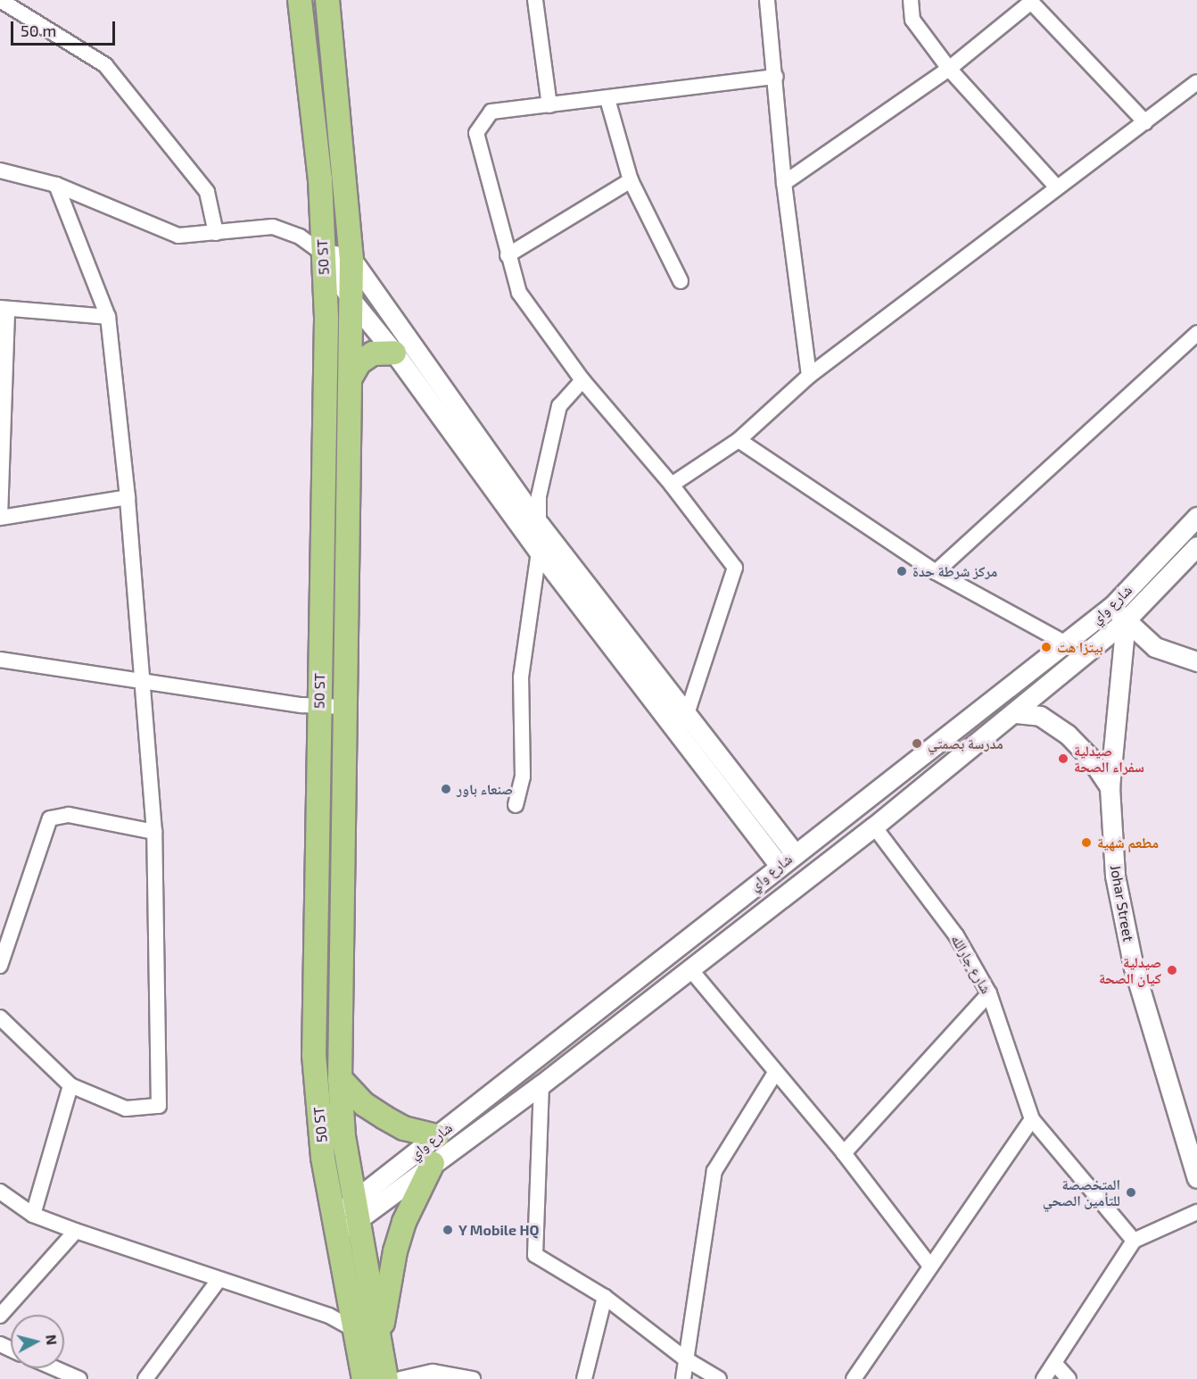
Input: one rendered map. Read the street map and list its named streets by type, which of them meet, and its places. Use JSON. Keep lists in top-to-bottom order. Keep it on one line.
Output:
{"streets":{"main road":["50 ST"],"street":["شارع واي","Johar Street","شارع جارالله"]},"crossings":[["50 ST","شارع واي"],["شارع واي","Johar Street"],["شارع واي","شارع جارالله"]],"places":["مركز شرطة حدة","بيتزا هت","مدرسة بصمتي","صيدلية سفراء الصحة","صنعاء باور","مطعم شهية","صيدلية كيان الصحة","المتخصصة للتأمين الصحي","Y Mobile HQ"],"scale_bar":"50 m","north":"right"}
